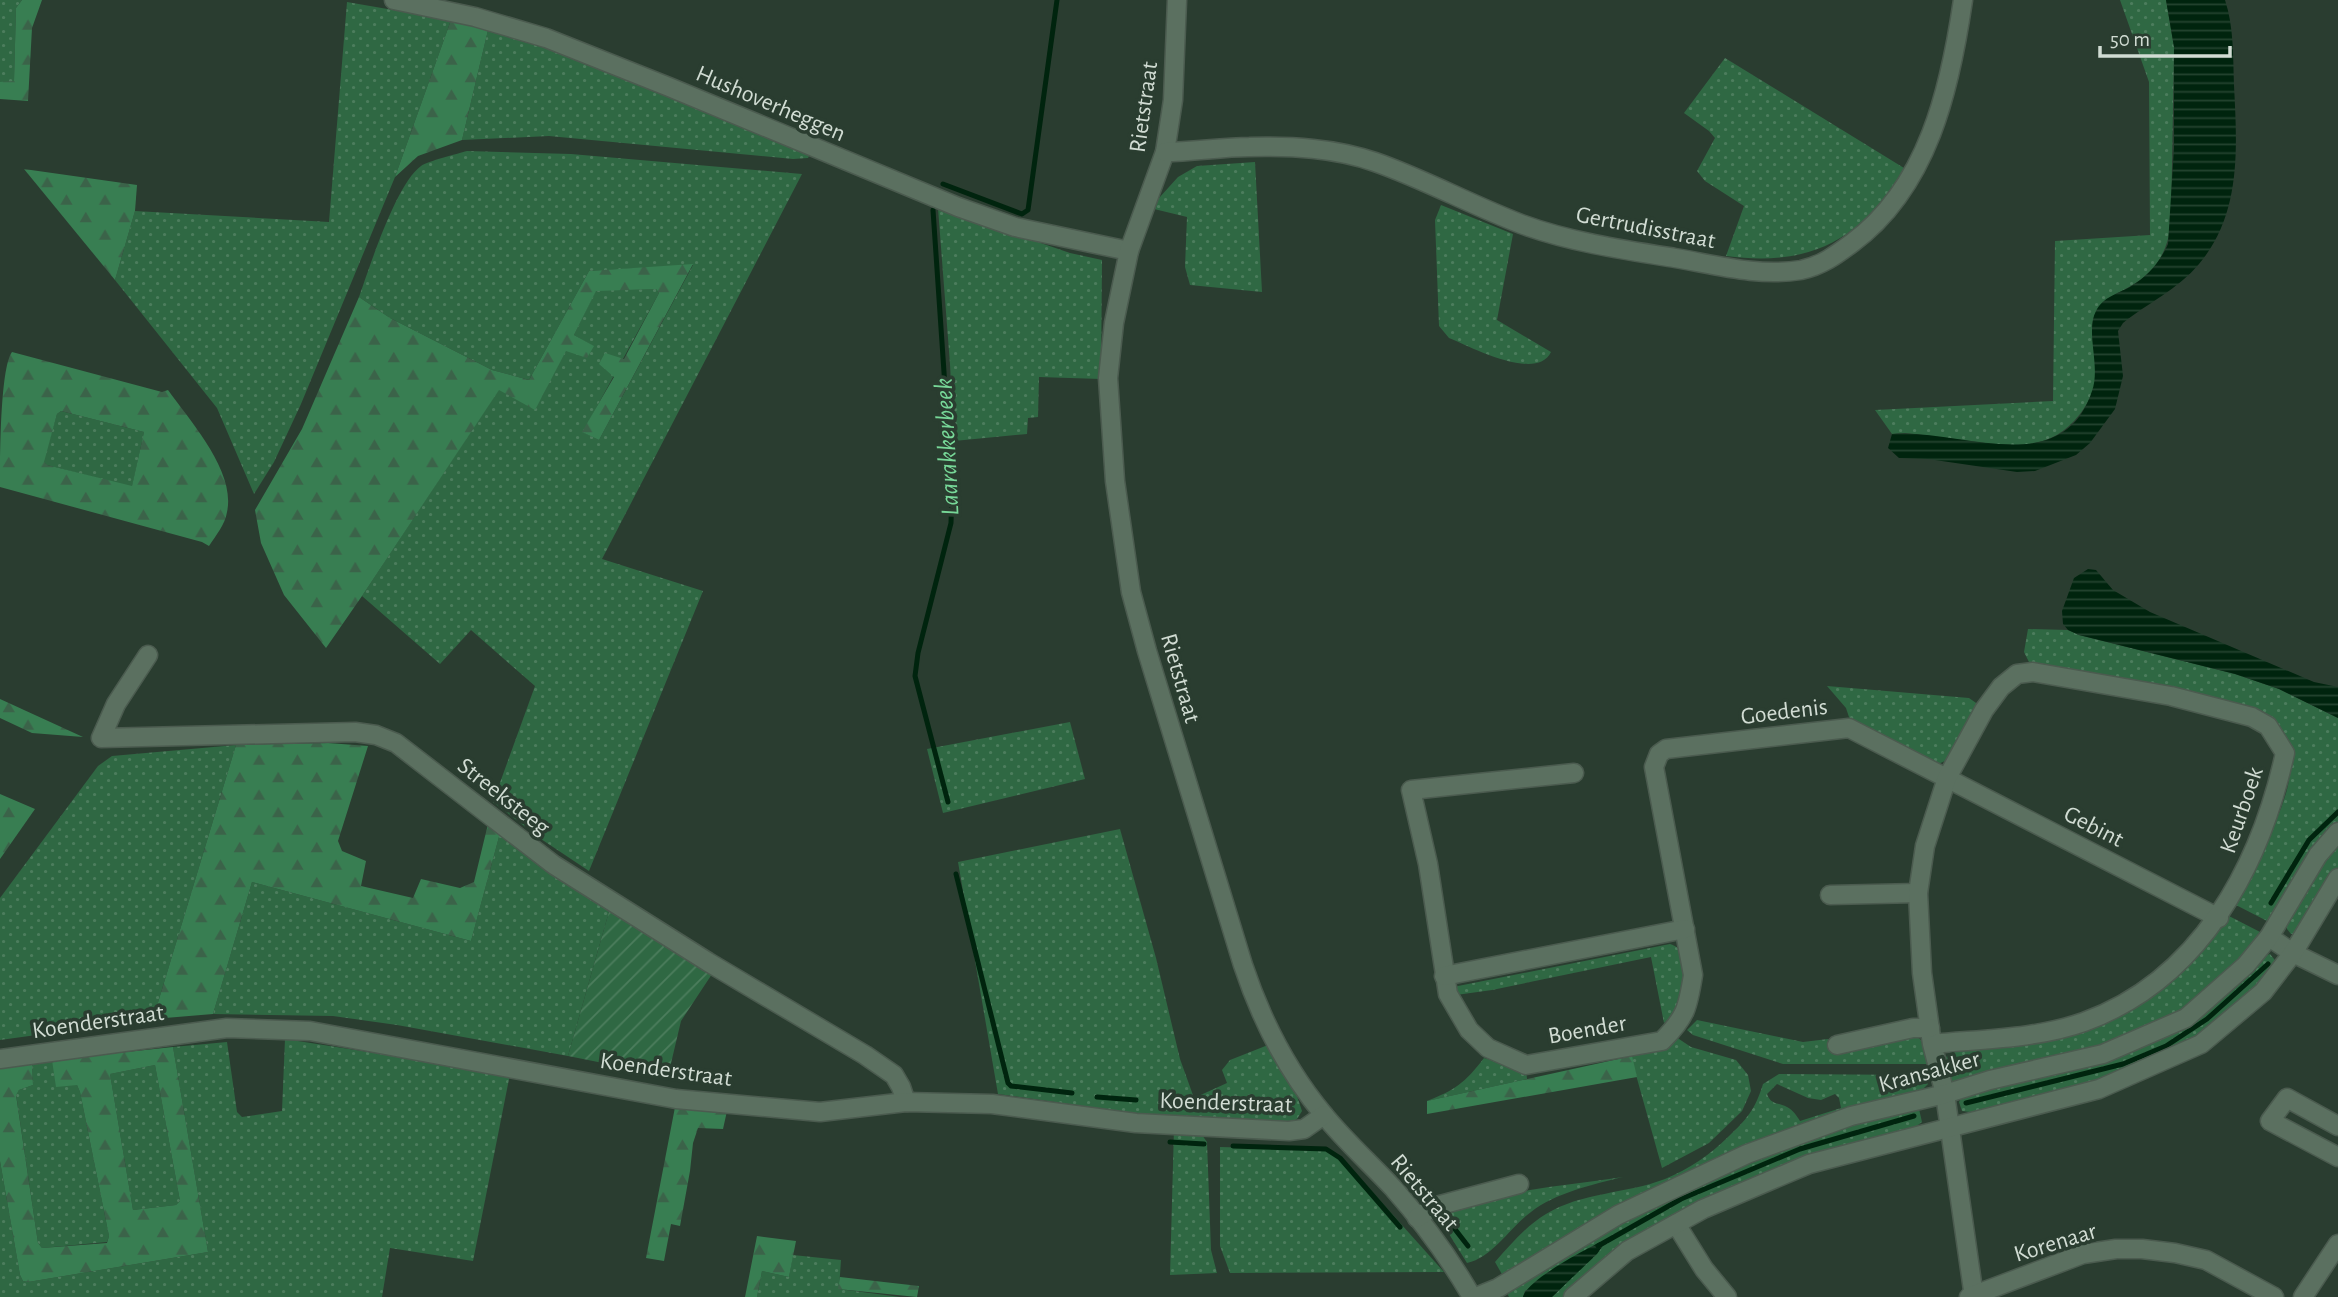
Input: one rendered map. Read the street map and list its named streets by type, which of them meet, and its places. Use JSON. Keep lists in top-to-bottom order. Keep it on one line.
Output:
{"streets":{"street":["Hushoverheggen","Rietstraat","Gertrudisstraat","Goedenis","Streeksteeg","Keurboek","Gebint","Koenderstraat","Boender","Kransakker","Korenaar"]},"crossings":[["Hushoverheggen","Rietstraat"],["Rietstraat","Gertrudisstraat"],["Rietstraat","Koenderstraat"],["Rietstraat","Kransakker"],["Goedenis","Keurboek"],["Goedenis","Gebint"],["Goedenis","Boender"],["Streeksteeg","Koenderstraat"],["Keurboek","Gebint"],["Keurboek","Kransakker"],["Keurboek","Korenaar"]],"water":["Laarakkerbeek"],"scale_bar":"50 m"}
